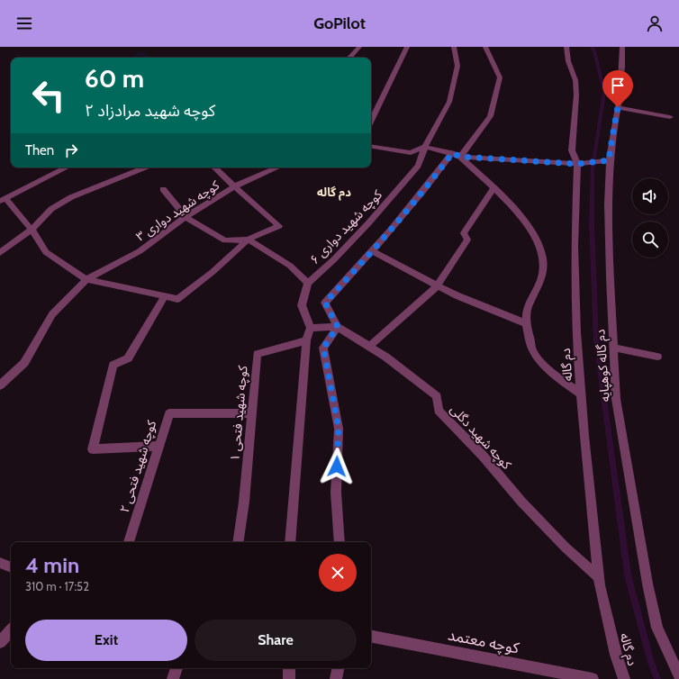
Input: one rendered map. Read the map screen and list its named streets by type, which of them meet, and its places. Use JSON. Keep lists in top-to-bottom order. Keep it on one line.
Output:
{"streets":{"street":["کوچه شهید دواری ۳","کوچه شهید دواری ۶","دم گاله","دم گاله کوهپایه","کوچه شهید فتحی ۱","کوچه شهید دگلی","کوچه شهید فتحی ۲","کوچه معتمد"]},"crossings":[["دم گاله","کوچه شهید دگلی"],["کوچه شهید فتحی ۱","کوچه شهید فتحی ۲"]],"districts":["دم گاله"],"page":{"header":"GoPilot","turn":["60 m","کوچه شهید مرادزاد ۲"],"then":"Then","heading":["4 min","310 m · 17:52"],"buttons":["Exit","Share"]}}
